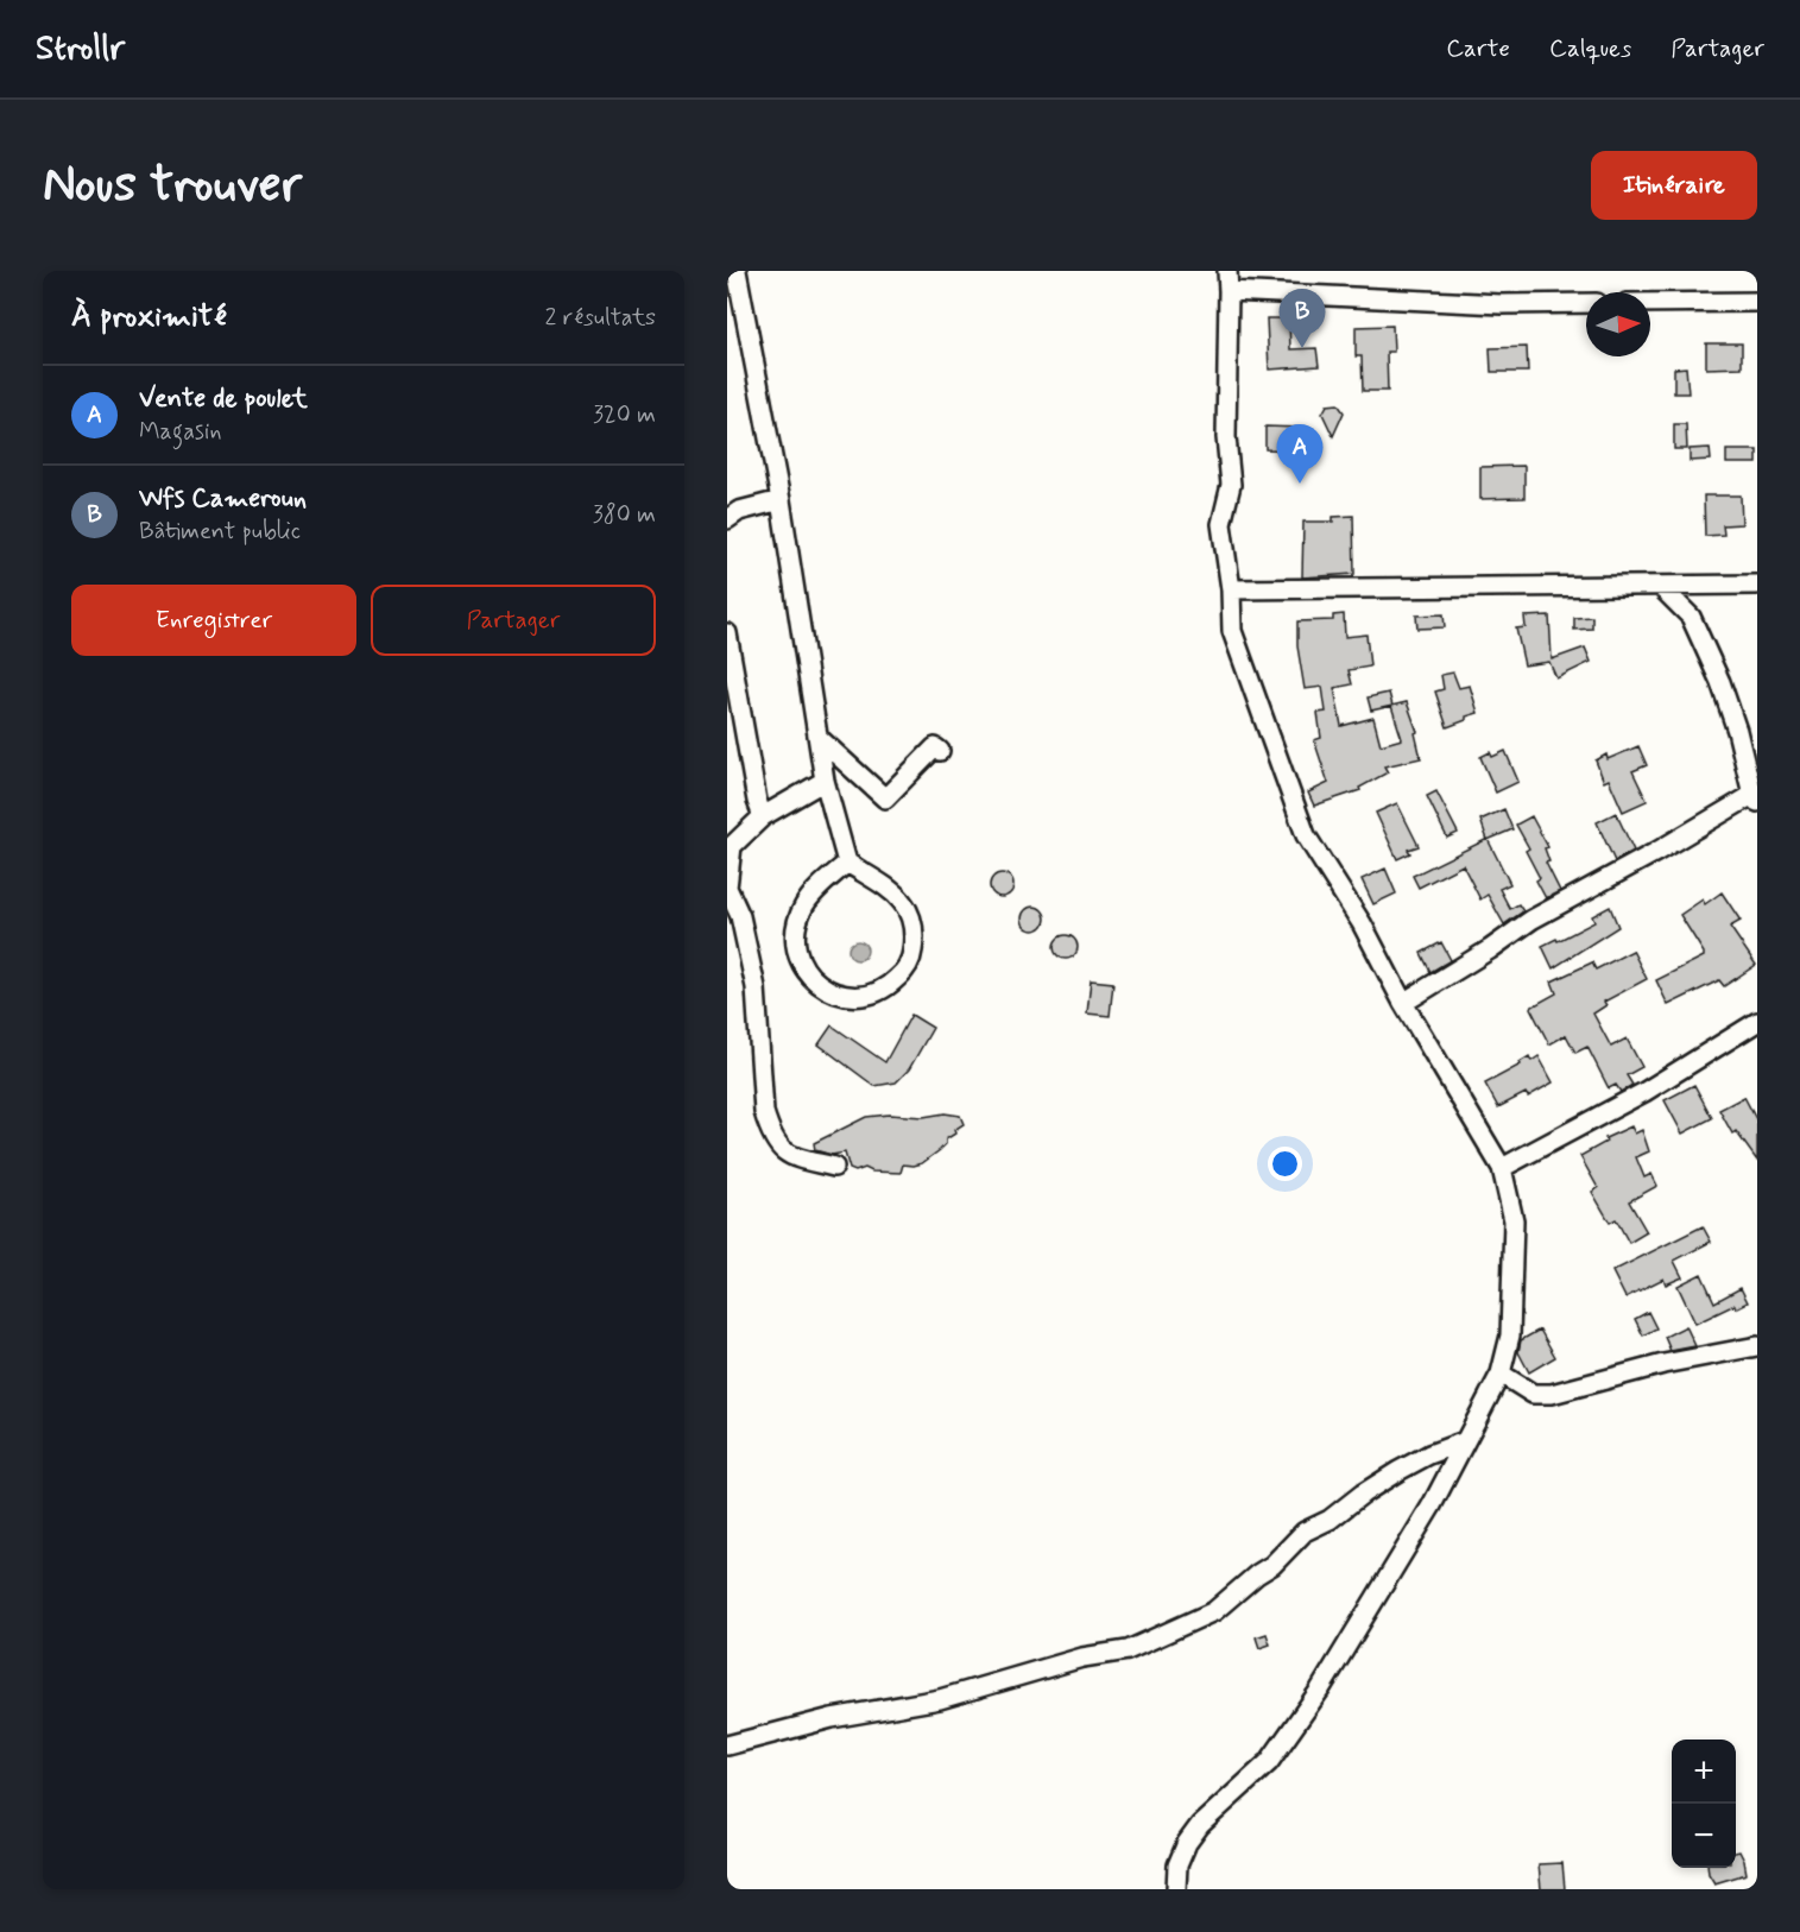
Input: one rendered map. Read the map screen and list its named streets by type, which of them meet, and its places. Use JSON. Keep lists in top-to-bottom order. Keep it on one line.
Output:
{"north":"right","page":{"header":"Strollr","nav":["Carte","Calques","Partager"],"buttons":["Itinéraire",["Enregistrer","Partager"]],"title":"Nous trouver","heading":["À proximité","2 résultats"],"pins":["B","A"],"list":[{"mark":"A","name":"Vente de poulet","note":"Magasin","value":"320 m"},{"mark":"B","name":"Wfs Cameroun","note":"Bâtiment public","value":"380 m"}],"map_buttons":["+","−"]}}
